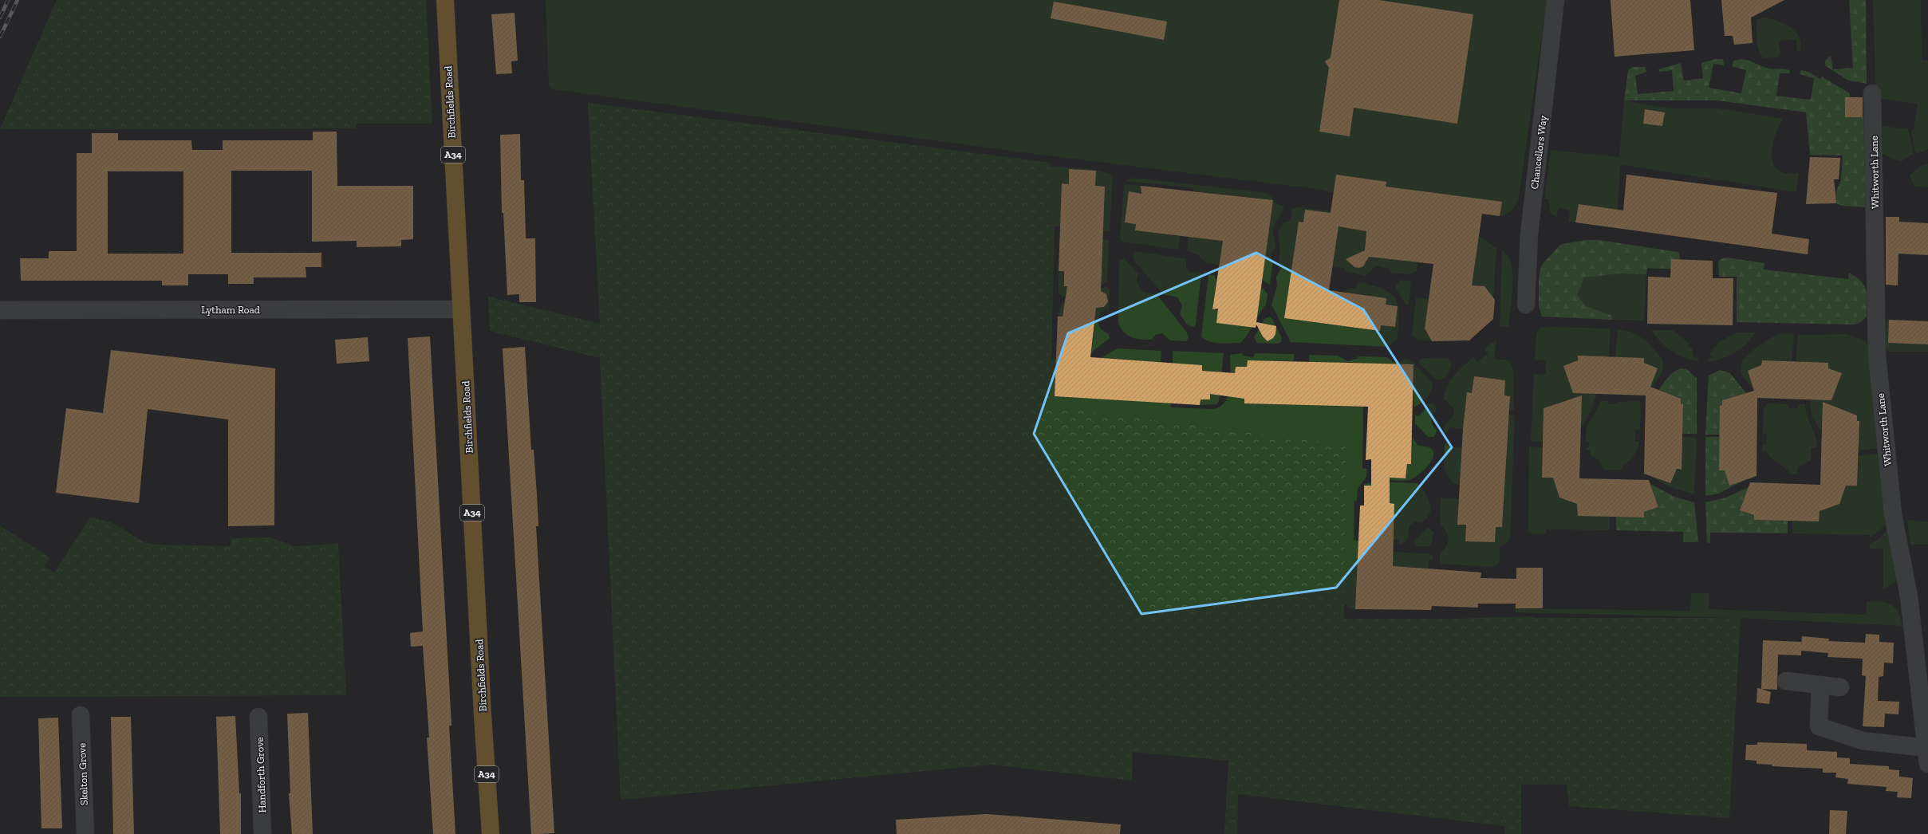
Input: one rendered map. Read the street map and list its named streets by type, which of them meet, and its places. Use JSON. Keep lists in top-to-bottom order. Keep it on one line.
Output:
{"streets":{"highway":["Birchfields Road","A34"],"street":["Chancellors Way","Whitworth Lane","Lytham Road","Skelton Grove","Handforth Grove"]},"crossings":[["Birchfields Road","Lytham Road"]]}
